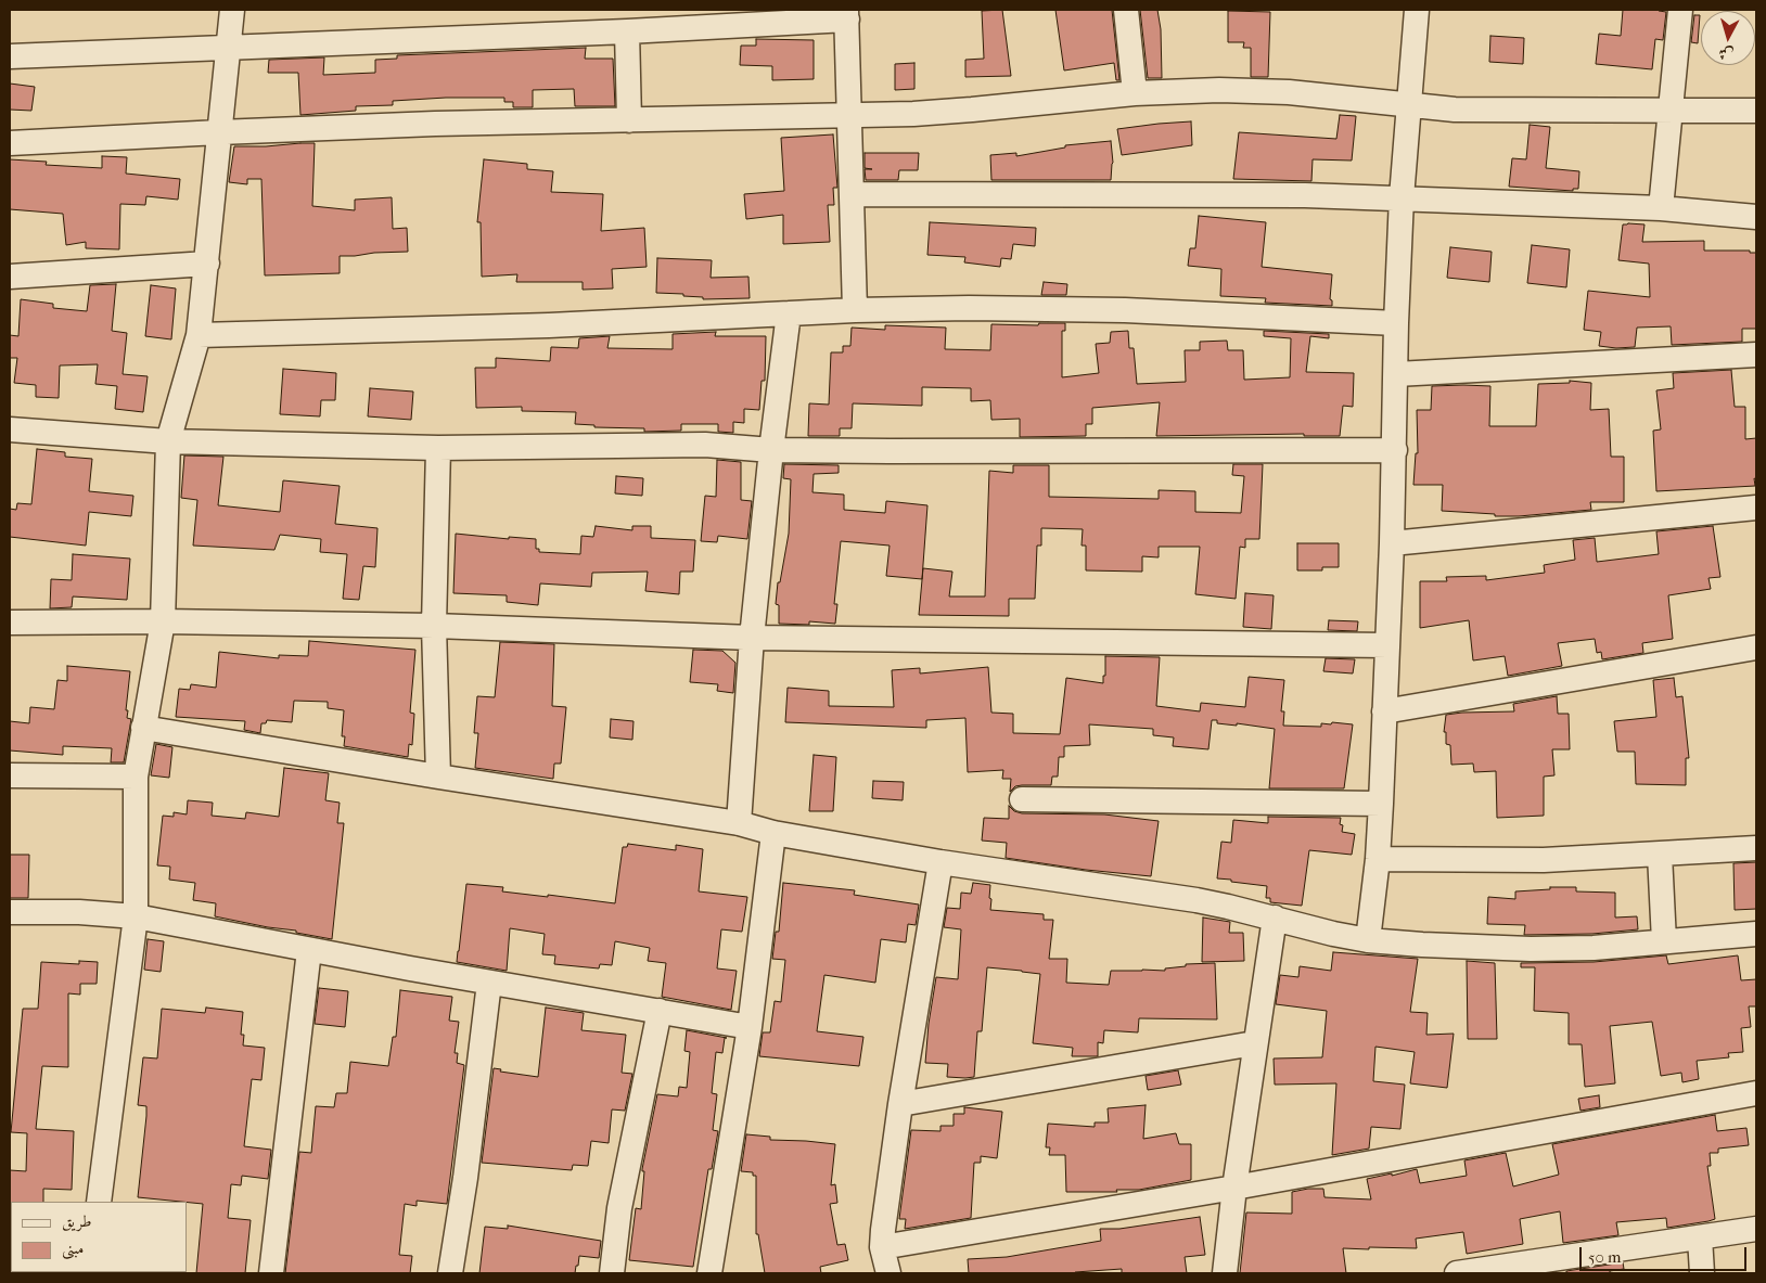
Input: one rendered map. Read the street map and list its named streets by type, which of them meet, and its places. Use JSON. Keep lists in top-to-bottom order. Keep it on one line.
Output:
{"legend":["طريق","مبنى"],"scale_bar":"50 m","north":"bottom"}
